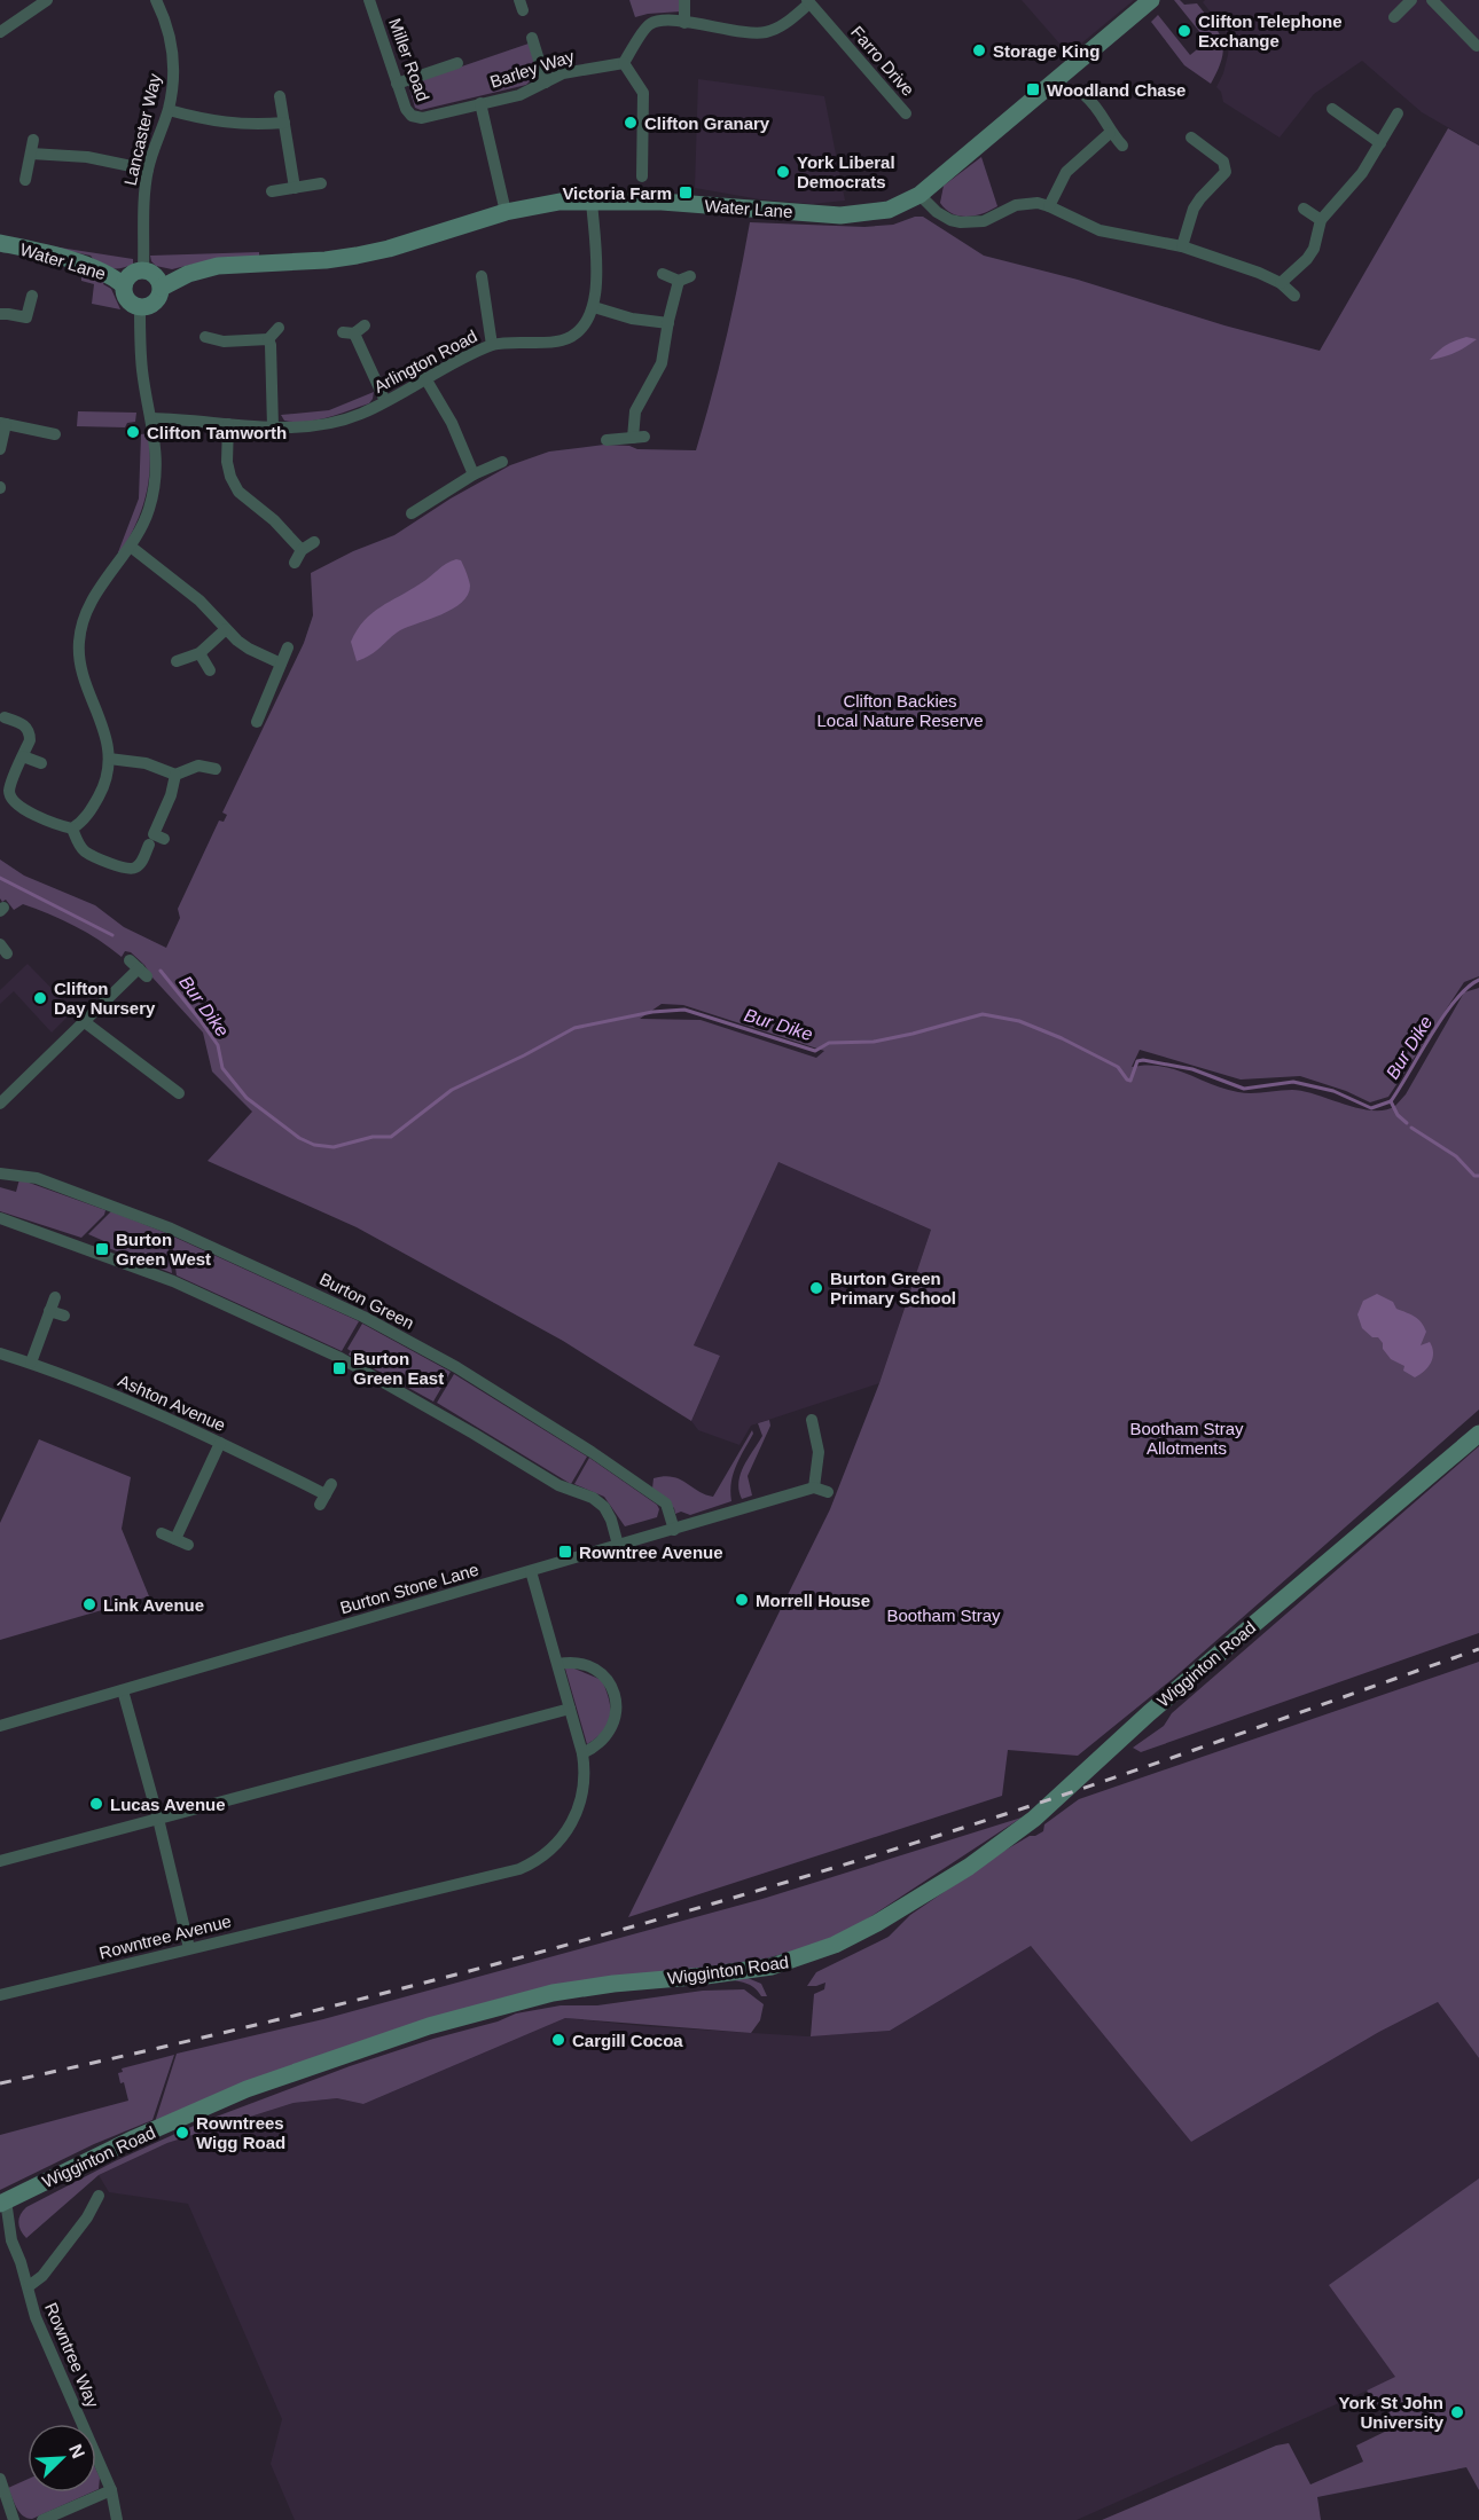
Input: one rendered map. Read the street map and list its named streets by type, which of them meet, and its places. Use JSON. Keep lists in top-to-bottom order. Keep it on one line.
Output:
{"streets":{"main road":["Water Lane","Wigginton Road"],"street":["Miller Road","Farro Drive","Barley Way","Lancaster Way","Arlington Road","Burton Green","Ashton Avenue","Burton Stone Lane","Rowntree Avenue","Rowntree Way"]},"crossings":[["Miller Road","Barley Way"],["Lancaster Way","Water Lane"],["Burton Green","Burton Stone Lane"],["Burton Stone Lane","Rowntree Avenue"],["Wigginton Road","Rowntree Way"]],"water":["Bur Dike"],"parks":["Clifton Backies Local Nature Reserve","Bootham Stray Allotments","Bootham Stray"],"places":{"other":["Clifton Telephone Exchange","Storage King","Clifton Granary","York Liberal Democrats","Clifton Tamworth","Clifton Day Nursery","Burton Green Primary School","Morrell House","Link Avenue","Lucas Avenue","Cargill Cocoa","Rowntrees Wigg Road","York St John University"],"transit":["Woodland Chase","Victoria Farm","Burton Green West","Burton Green East","Rowntree Avenue"]},"north":"top right"}
